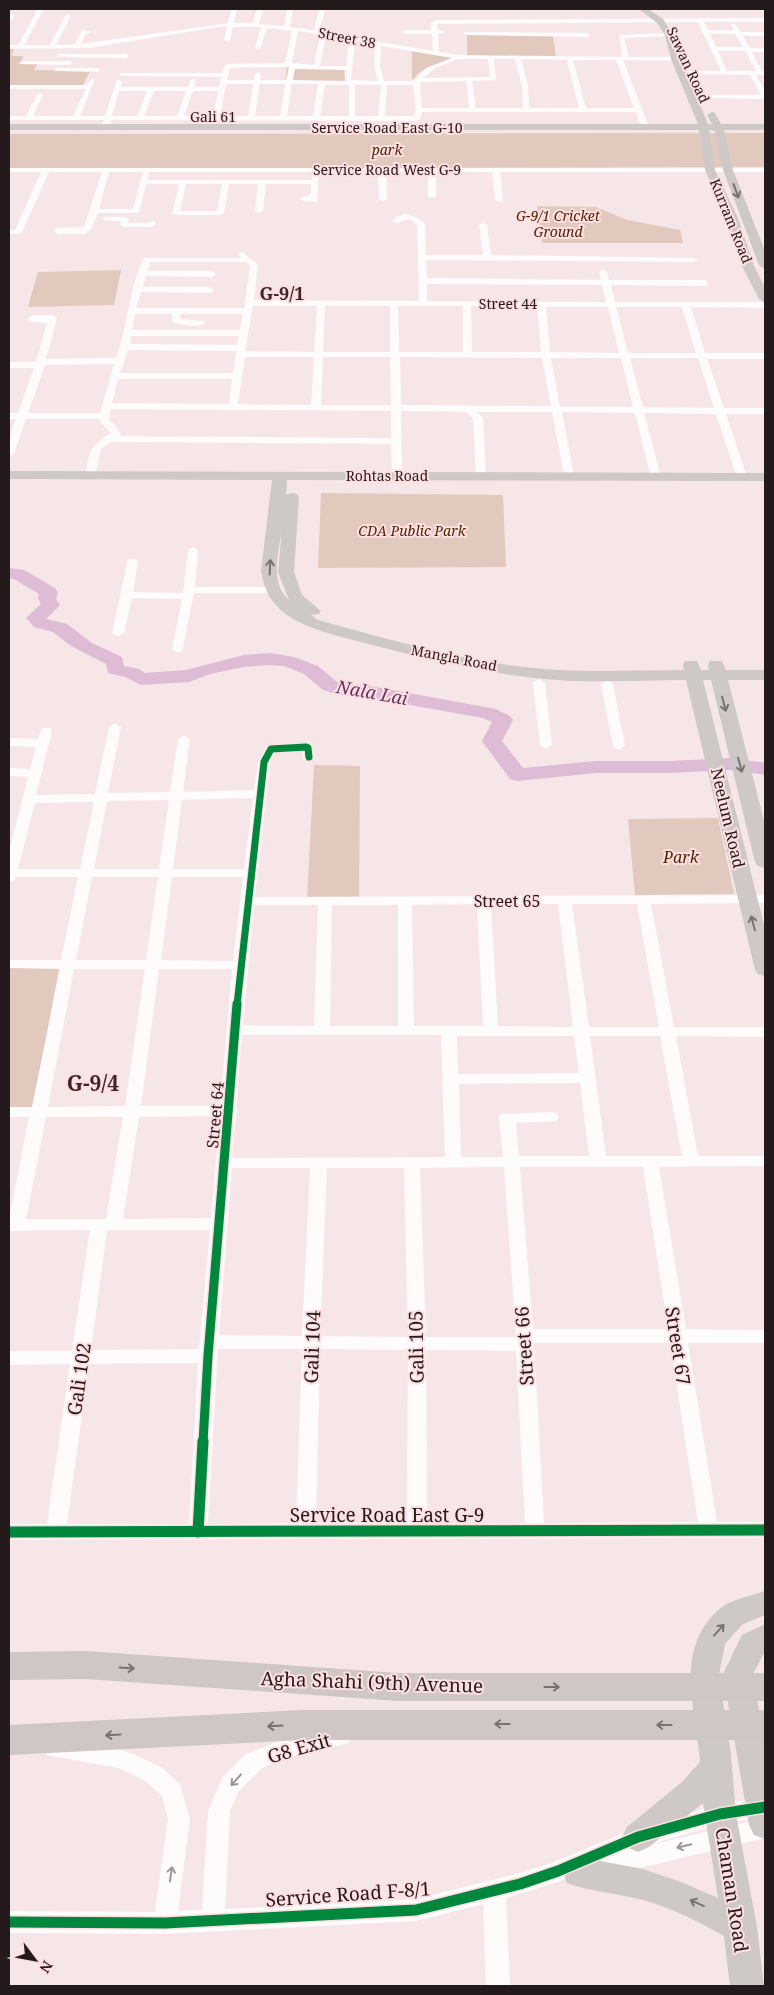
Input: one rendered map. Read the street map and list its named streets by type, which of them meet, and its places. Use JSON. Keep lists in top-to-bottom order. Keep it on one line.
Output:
{"streets":{"main road":["Sawan Road","Service Road East G-10","Kurram Road","Rohtas Road","Mangla Road","Neelum Road","Agha Shahi (9th) Avenue","Chaman Road"],"street":["Street 38","Gali 61","Service Road West G-9","Street 44","Street 65","Street 64","Street 66","Street 67","Gali 104","Gali 105","Gali 102","Service Road East G-9","G8 Exit","Service Road F-8/1"]},"crossings":[["Street 38","Sawan Road"],["Sawan Road","Service Road East G-10"],["Sawan Road","Service Road West G-9"],["Sawan Road","Kurram Road"],["Gali 61","Service Road East G-10"],["Service Road East G-10","Kurram Road"],["Service Road West G-9","Kurram Road"],["Rohtas Road","Mangla Road"],["Mangla Road","Neelum Road"],["Neelum Road","Street 65"],["Street 65","Street 64"],["Street 64","Service Road East G-9"],["Street 66","Service Road East G-9"],["Street 67","Service Road East G-9"],["Gali 104","Service Road East G-9"],["Gali 105","Service Road East G-9"],["Gali 102","Service Road East G-9"],["G8 Exit","Service Road F-8/1"],["Chaman Road","Service Road F-8/1"]],"one_way":["G8 Exit"],"districts":["G-9/1","G-9/4"],"water":["Nala Lai"],"parks":["park","G-9/1 Cricket Ground","CDA Public Park","Park"],"north":"bottom right"}
